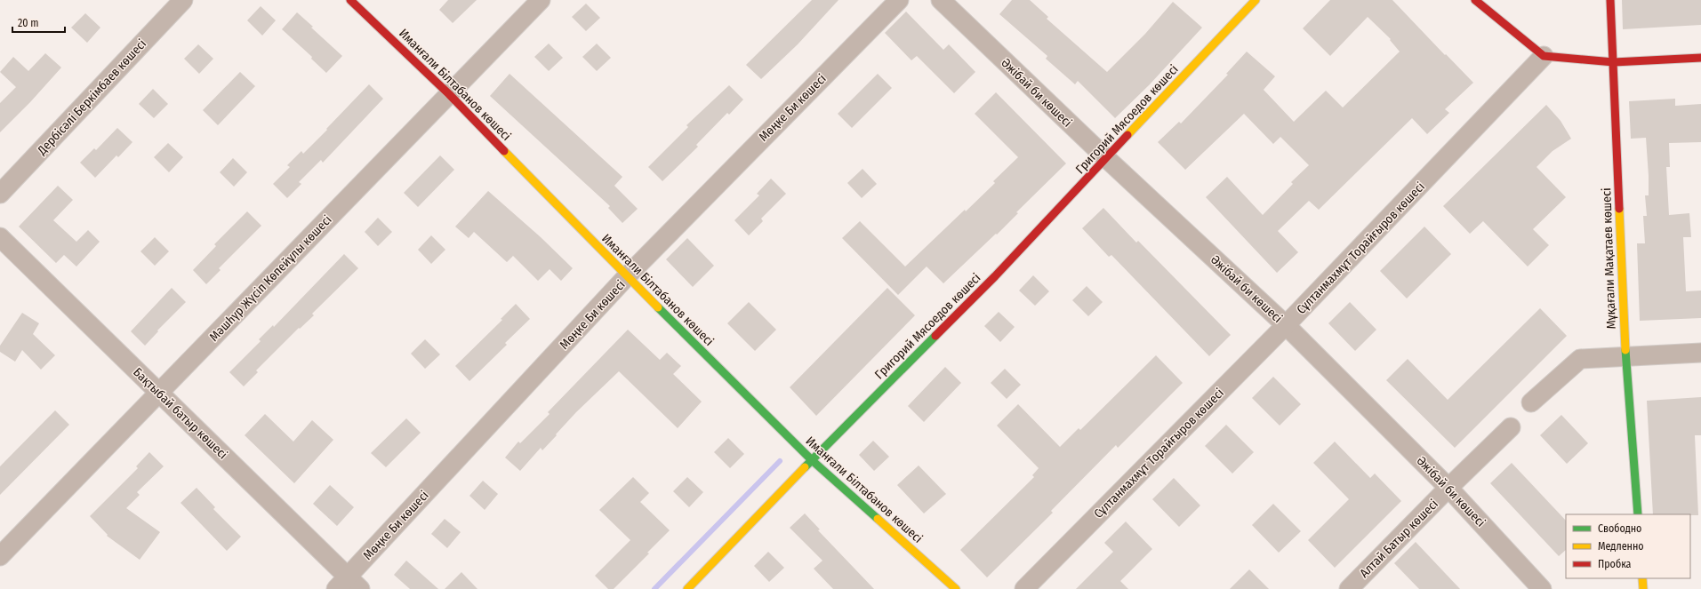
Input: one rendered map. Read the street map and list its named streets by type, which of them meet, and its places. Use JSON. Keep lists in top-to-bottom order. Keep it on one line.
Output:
{"streets":{"street":["Иманғали Білтабанов көшесі","Әжібай би көшесі","Дербісәлі Беркімбаев көшесі","Мөңке Би көшесі","Григорий Мясоедов көшесі","Сұлтанмахмұт Торайғыров көшесі","Мұқағали Мақатаев көшесі","Мәшһүр Жүсіп Көпейұлы көшесі","Бақтыбай батыр көшесі","Алтай Батыр көшесі"]},"crossings":[["Иманғали Білтабанов көшесі","Мөңке Би көшесі"],["Иманғали Білтабанов көшесі","Григорий Мясоедов көшесі"],["Иманғали Білтабанов көшесі","Мәшһүр Жүсіп Көпейұлы көшесі"],["Әжібай би көшесі","Григорий Мясоедов көшесі"],["Әжібай би көшесі","Сұлтанмахмұт Торайғыров көшесі"],["Әжібай би көшесі","Алтай Батыр көшесі"],["Мөңке Би көшесі","Бақтыбай батыр көшесі"],["Мәшһүр Жүсіп Көпейұлы көшесі","Бақтыбай батыр көшесі"]],"legend":["Свободно","Медленно","Пробка"],"scale_bar":"20 m"}
